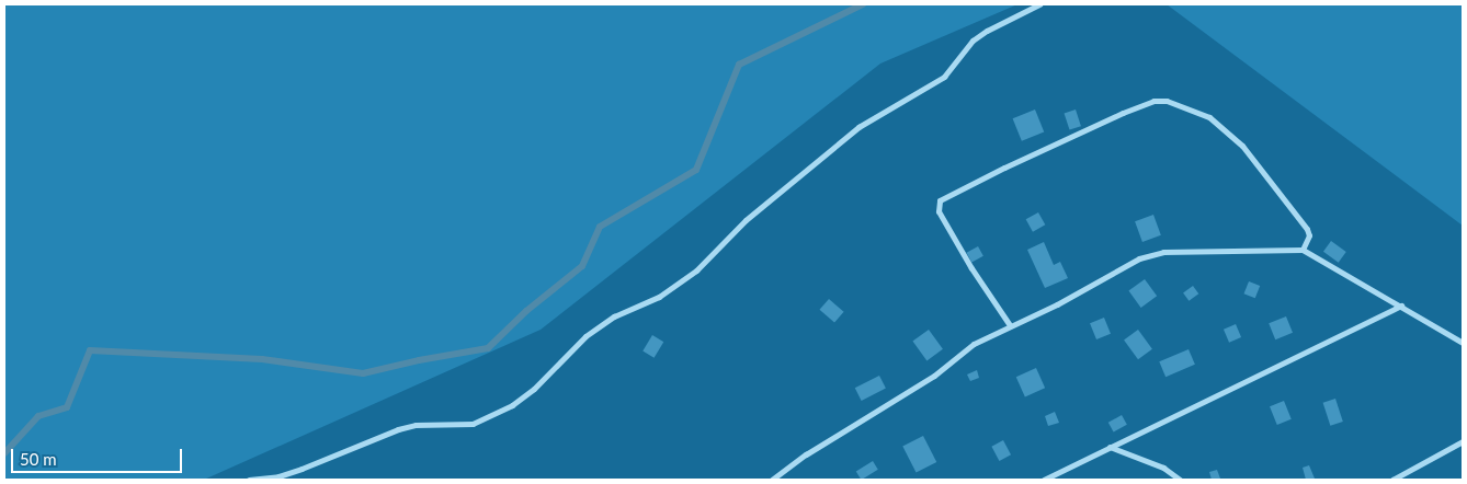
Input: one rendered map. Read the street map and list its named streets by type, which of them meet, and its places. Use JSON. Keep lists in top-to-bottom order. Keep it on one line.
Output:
{"scale_bar":"50 m"}
